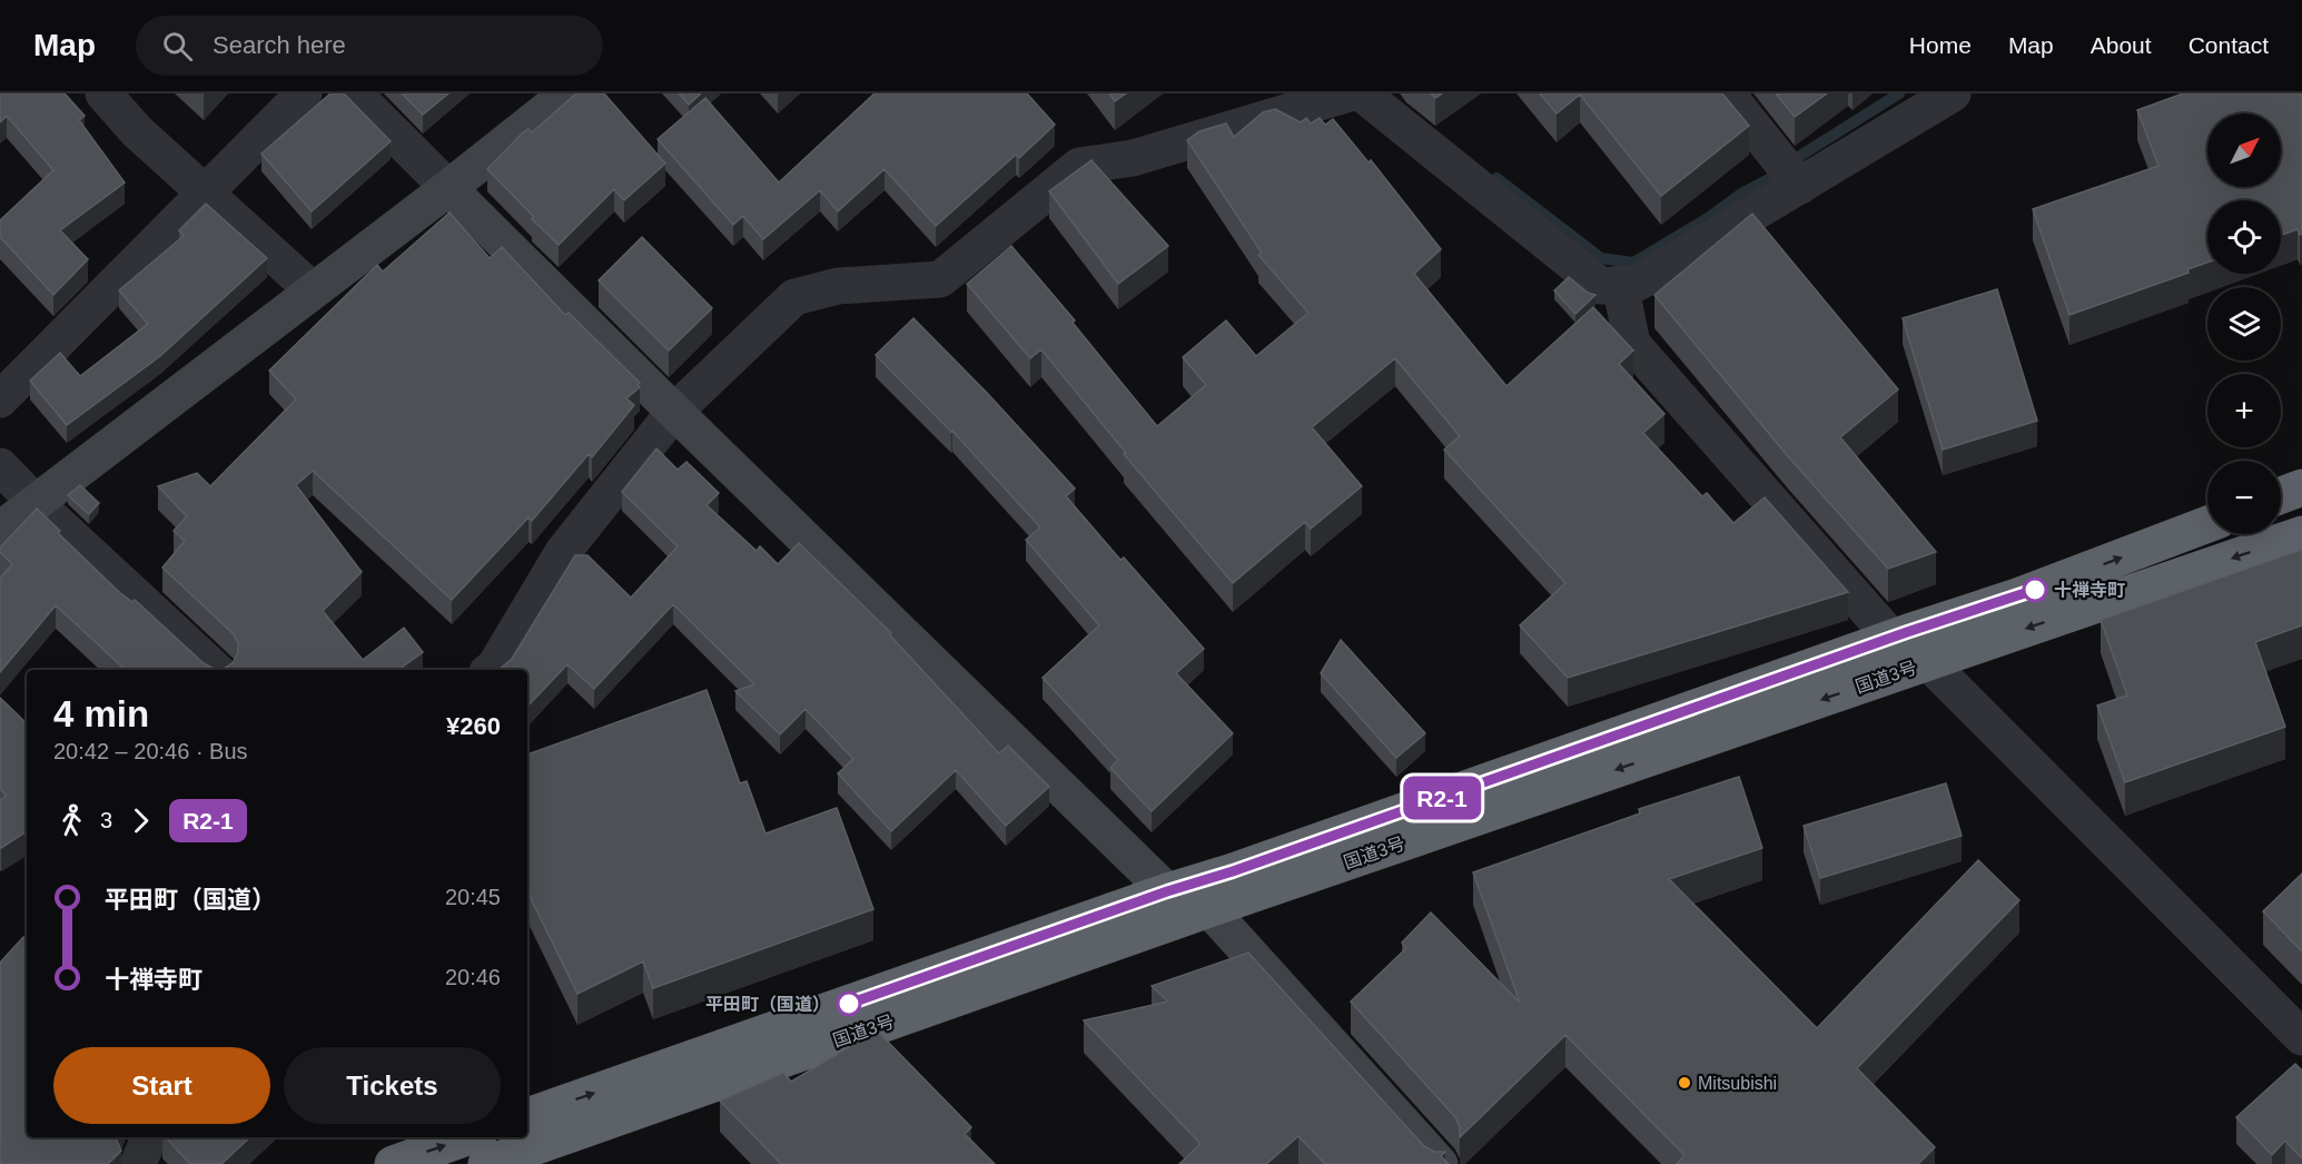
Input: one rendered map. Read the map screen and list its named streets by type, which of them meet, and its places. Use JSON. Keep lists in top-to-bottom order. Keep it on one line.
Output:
{"streets":{"highway":["国道3号"]},"places":["十禅寺町","平田町（国道）","Mitsubishi"],"lines":["bus line R2-1"],"north":"top right","page":{"header":"Map","search":"Search here","nav":["Home","Map","About","Contact"],"on_map":"R2-1","map_buttons":["+","−"],"heading":["4 min","20:42 – 20:46 · Bus","¥260"],"legs":["3","R2-1"],"list":[{"name":"平田町（国道）","value":"20:45"},{"name":"十禅寺町","value":"20:46"}],"buttons":["Start","Tickets"]}}
